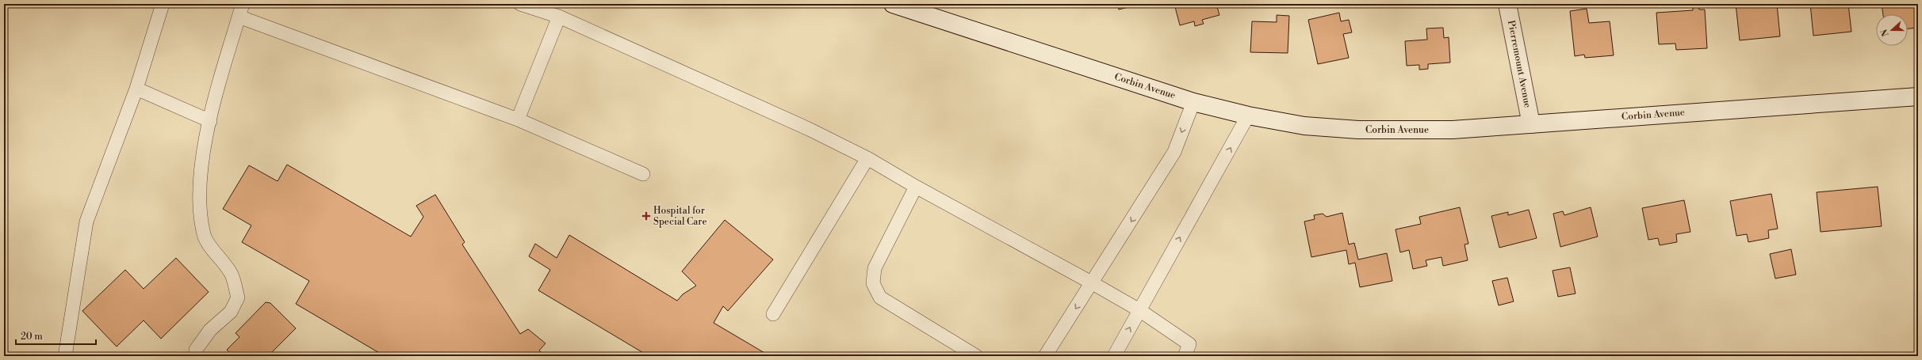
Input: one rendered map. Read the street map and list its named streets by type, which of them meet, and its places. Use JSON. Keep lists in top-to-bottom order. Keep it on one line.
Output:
{"streets":{"main road":["Pierremount Avenue","Corbin Avenue"]},"crossings":[["Pierremount Avenue","Corbin Avenue"]],"places":{"health":["Hospital for Special Care"]},"scale_bar":"20 m","north":"left"}
